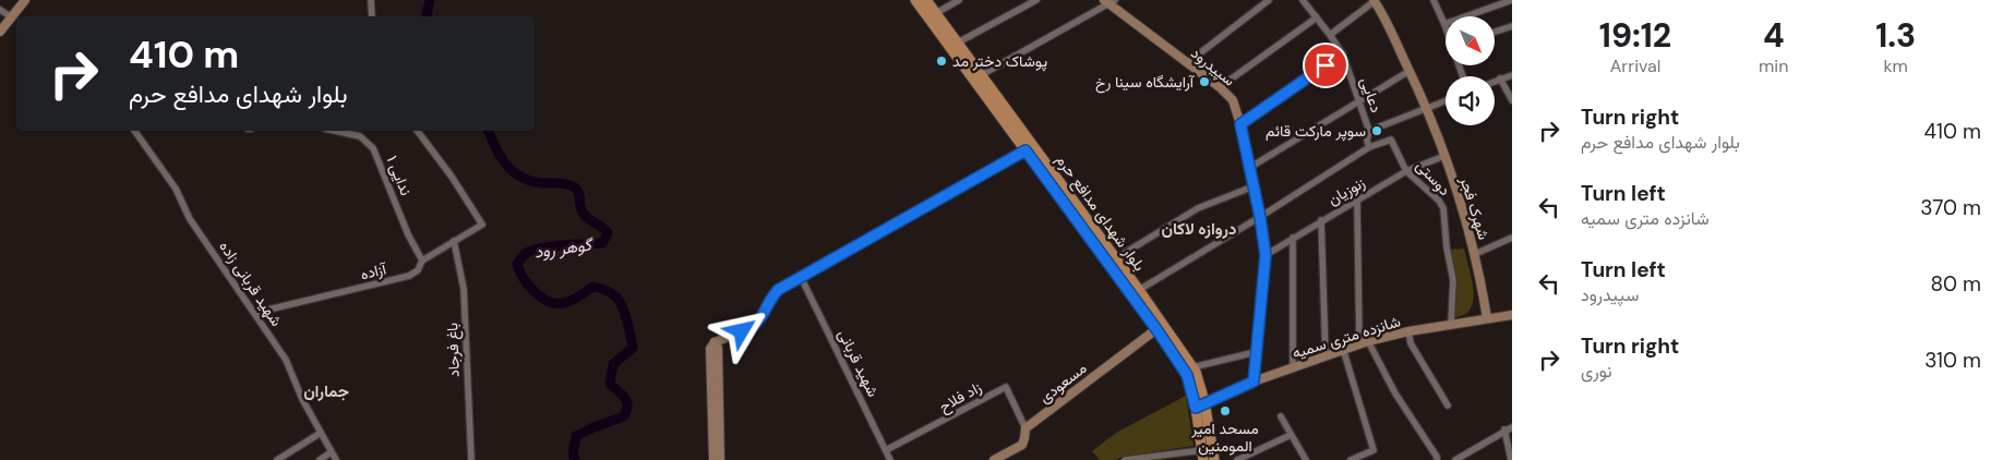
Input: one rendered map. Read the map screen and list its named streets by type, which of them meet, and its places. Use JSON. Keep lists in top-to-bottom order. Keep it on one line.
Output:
{"streets":{"main road":["بلوار شهدای مدافع حرم"],"street":["سپیدرود","دعایی","ندایی ۱","دوستی","زنوزیان","شهرک فجر","آزاده","شهید قربانی زاده","شانزده متری سمیه","باغ فرجاد","شهید قربانی","مسعودی","زاد فلاح"]},"crossings":[["سپیدرود","زنوزیان"],["سپیدرود","شانزده متری سمیه"],["دعایی","دوستی"],["ندایی ۱","آزاده"],["دوستی","زنوزیان"],["دوستی","شانزده متری سمیه"],["زنوزیان","شهرک فجر"],["شهرک فجر","شانزده متری سمیه"],["بلوار شهدای مدافع حرم","شانزده متری سمیه"],["بلوار شهدای مدافع حرم","مسعودی"],["آزاده","شهید قربانی زاده"],["آزاده","باغ فرجاد"],["شهید قربانی","زاد فلاح"],["مسعودی","زاد فلاح"]],"districts":["دروازه لاکان","جماران"],"water":["گوهر رود"],"places":["پوشاک دختر مد","آرایشگاه سینا رخ","سوپر مارکت قائم","مسحد امیر المومنین"],"north":"bottom right","page":{"eta":["19:12","Arrival","4","min","1.3","km"],"turn":["410 m","بلوار شهدای مدافع حرم"],"list":[{"name":"Turn right","note":"بلوار شهدای مدافع حرم","value":"410 m"},{"name":"Turn left","note":"شانزده متری سمیه","value":"370 m"},{"name":"Turn left","note":"سپیدرود","value":"80 m"},{"name":"Turn right","note":"نوری","value":"310 m"}]}}
